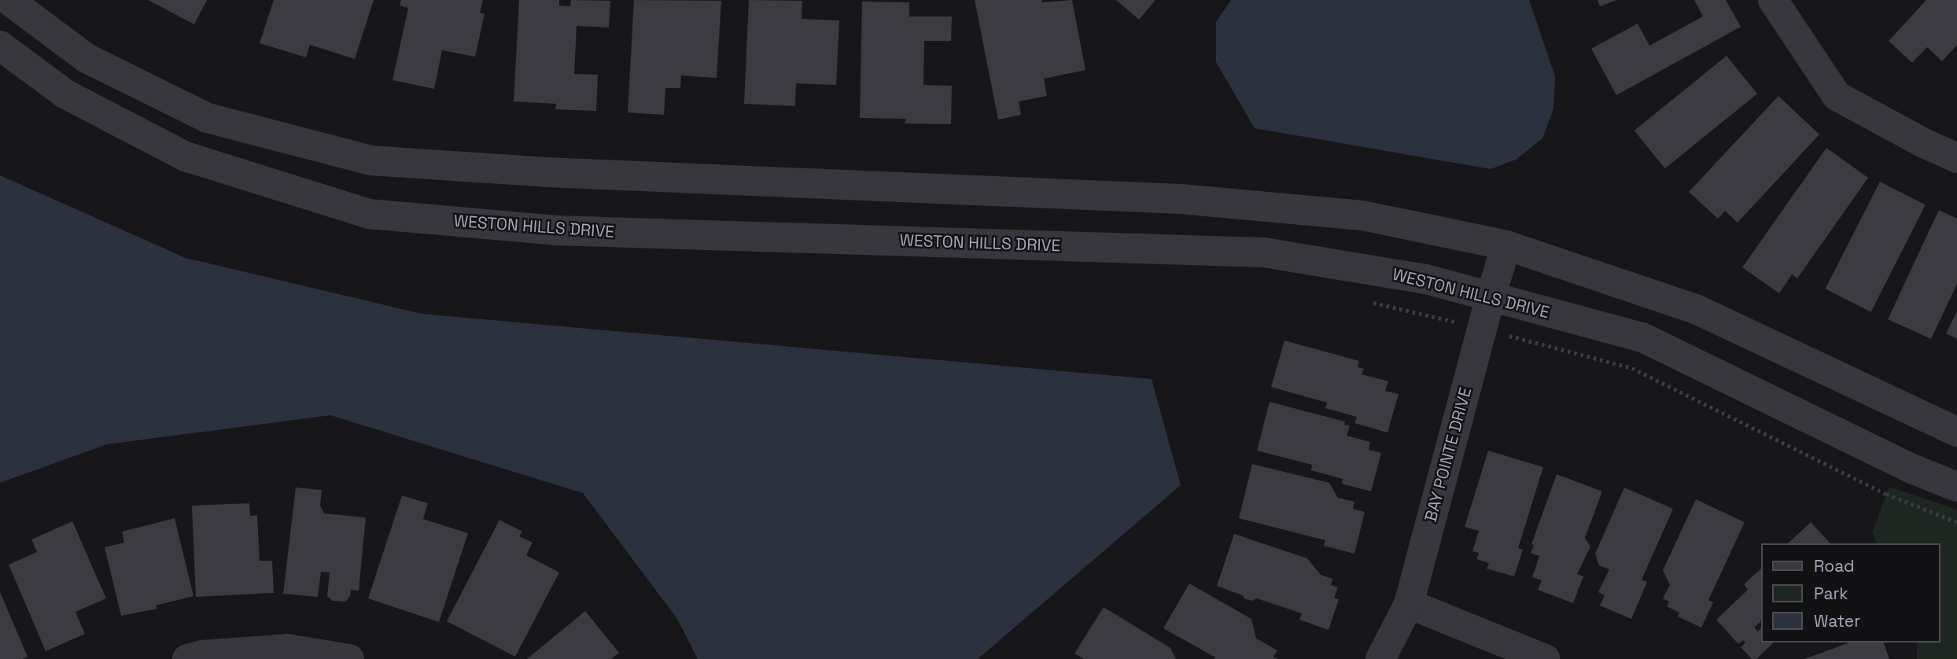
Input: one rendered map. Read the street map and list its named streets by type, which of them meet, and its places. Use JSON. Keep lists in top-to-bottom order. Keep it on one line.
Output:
{"streets":{"street":["WESTON HILLS DRIVE","BAY POINTE DRIVE"]},"crossings":[["WESTON HILLS DRIVE","BAY POINTE DRIVE"]],"legend":["Road","Park","Water"]}
